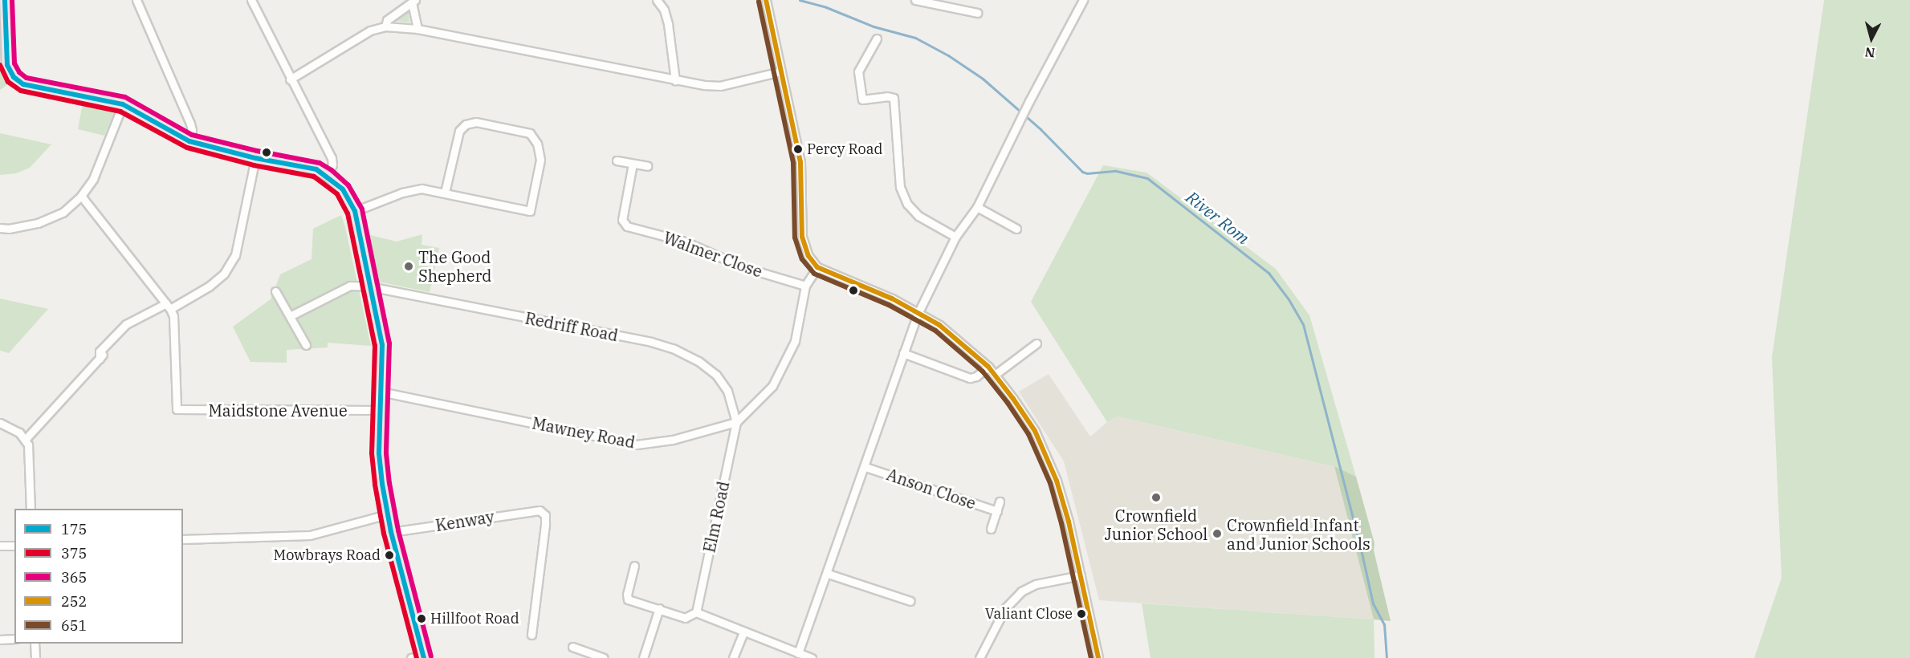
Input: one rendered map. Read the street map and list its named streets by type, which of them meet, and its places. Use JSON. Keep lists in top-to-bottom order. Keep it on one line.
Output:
{"streets":{"street":["Walmer Close","Redriff Road","Maidstone Avenue","Mawney Road","Anson Close","Elm Road","Kenway"]},"crossings":[["Walmer Close","Mawney Road"],["Redriff Road","Mawney Road"],["Redriff Road","Elm Road"],["Mawney Road","Elm Road"]],"water":["River Rom"],"places":["Percy Road","The Good Shepherd","Crownfield Junior School","Crownfield Infant and Junior Schools","Mowbrays Road","Valiant Close","Hillfoot Road"],"lines":["transit line 175","transit line 365","transit line 252","transit line 651","transit line 375"],"legend":["175","375","365","252","651"],"north":"bottom"}
